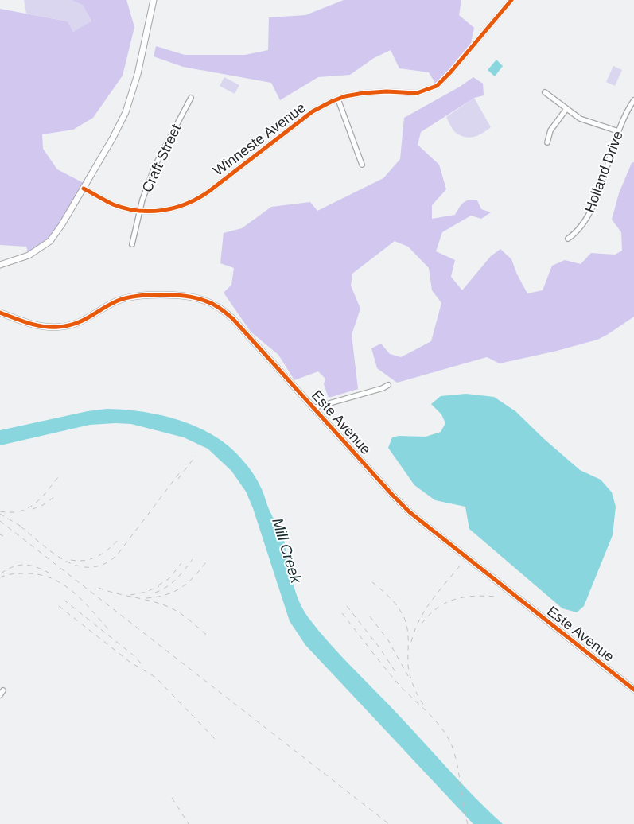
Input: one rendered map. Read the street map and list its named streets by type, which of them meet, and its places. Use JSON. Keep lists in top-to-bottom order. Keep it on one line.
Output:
{"streets":{"street":["Winneste Avenue","Craft Street","Holland Drive","Este Avenue"]},"crossings":[["Winneste Avenue","Craft Street"]],"water":["Mill Creek"]}
